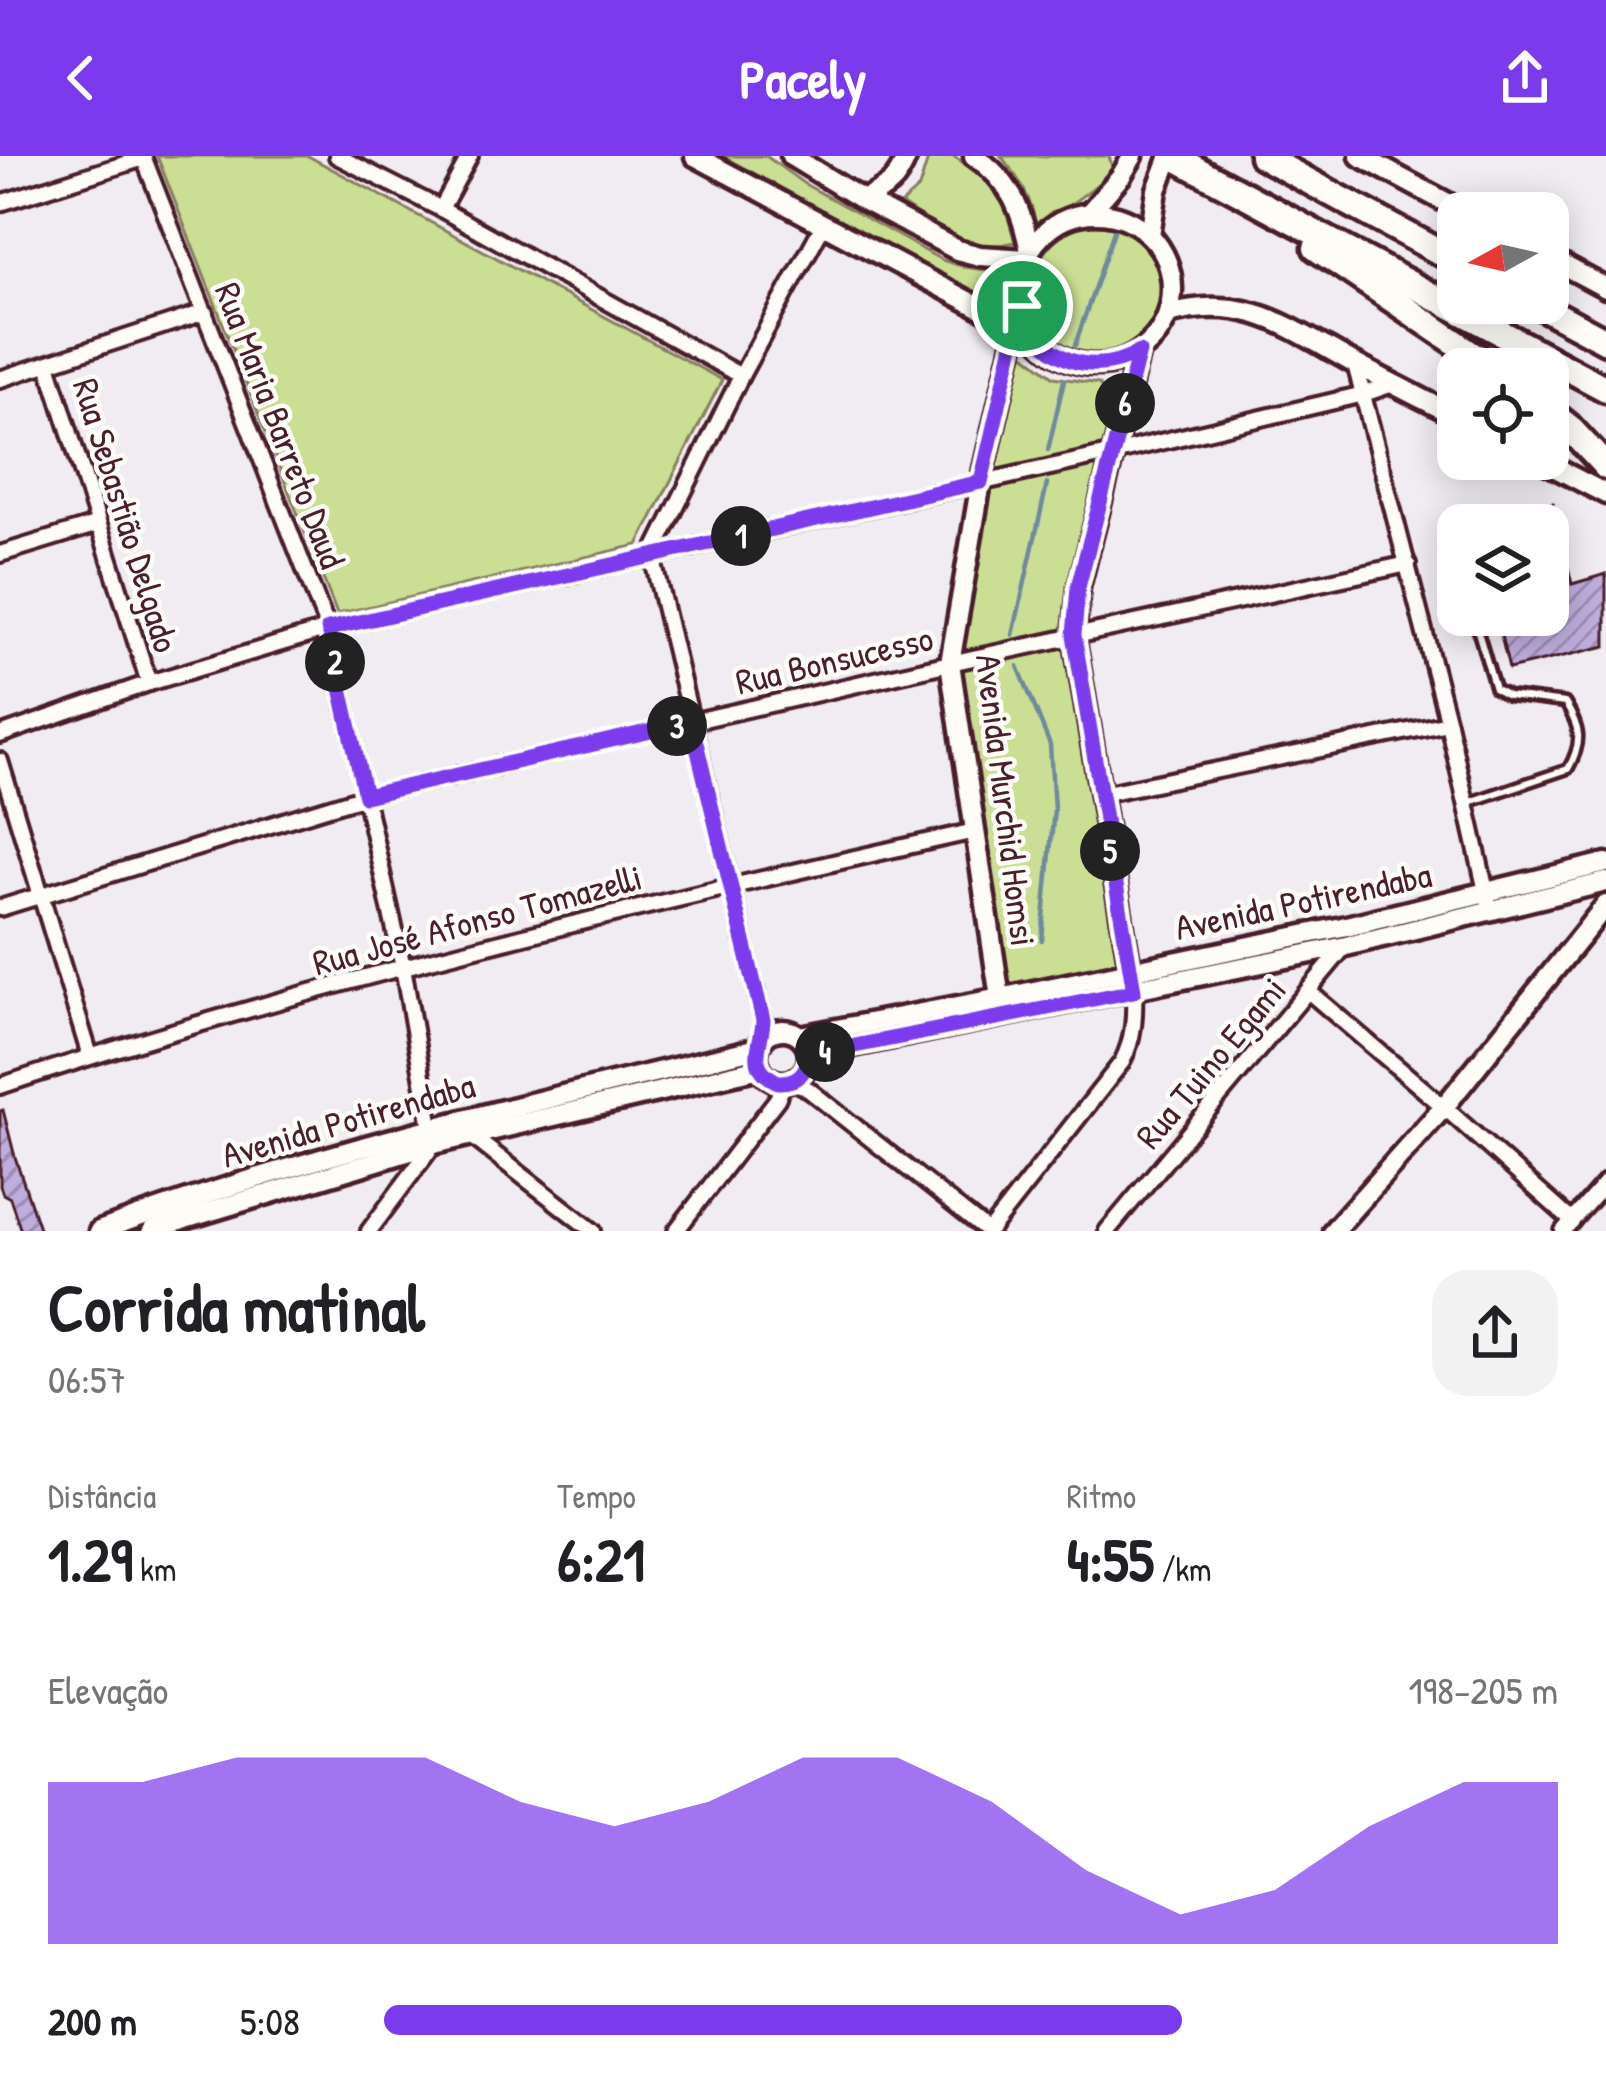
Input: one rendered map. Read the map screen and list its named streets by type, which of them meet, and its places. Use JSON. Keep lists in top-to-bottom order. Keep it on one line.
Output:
{"streets":{"main road":["Avenida Murchid Homsi","Avenida Potirendaba"],"street":["Rua Maria Barreto Daud","Rua Sebastião Delgado","Rua Bonsucesso","Rua José Afonso Tomazelli","Rua Tuino Egami"]},"crossings":[["Rua Maria Barreto Daud","Rua Bonsucesso"],["Rua Maria Barreto Daud","Avenida Potirendaba"],["Rua Maria Barreto Daud","Rua José Afonso Tomazelli"],["Rua Bonsucesso","Avenida Murchid Homsi"],["Avenida Murchid Homsi","Avenida Potirendaba"],["Avenida Murchid Homsi","Rua José Afonso Tomazelli"],["Avenida Potirendaba","Rua Tuino Egami"]],"north":"left","page":{"header":"Pacely","pins":["6","1","2","3","5","4"],"heading":["Corrida matinal","06:57"],"stats":[["Distância","1.29 km"],["Tempo","6:21"],["Ritmo","4:55 /km"]],"chart":["Elevação","198–205 m"],"list":[{"name":"200 m","note":"5:08"}]}}
